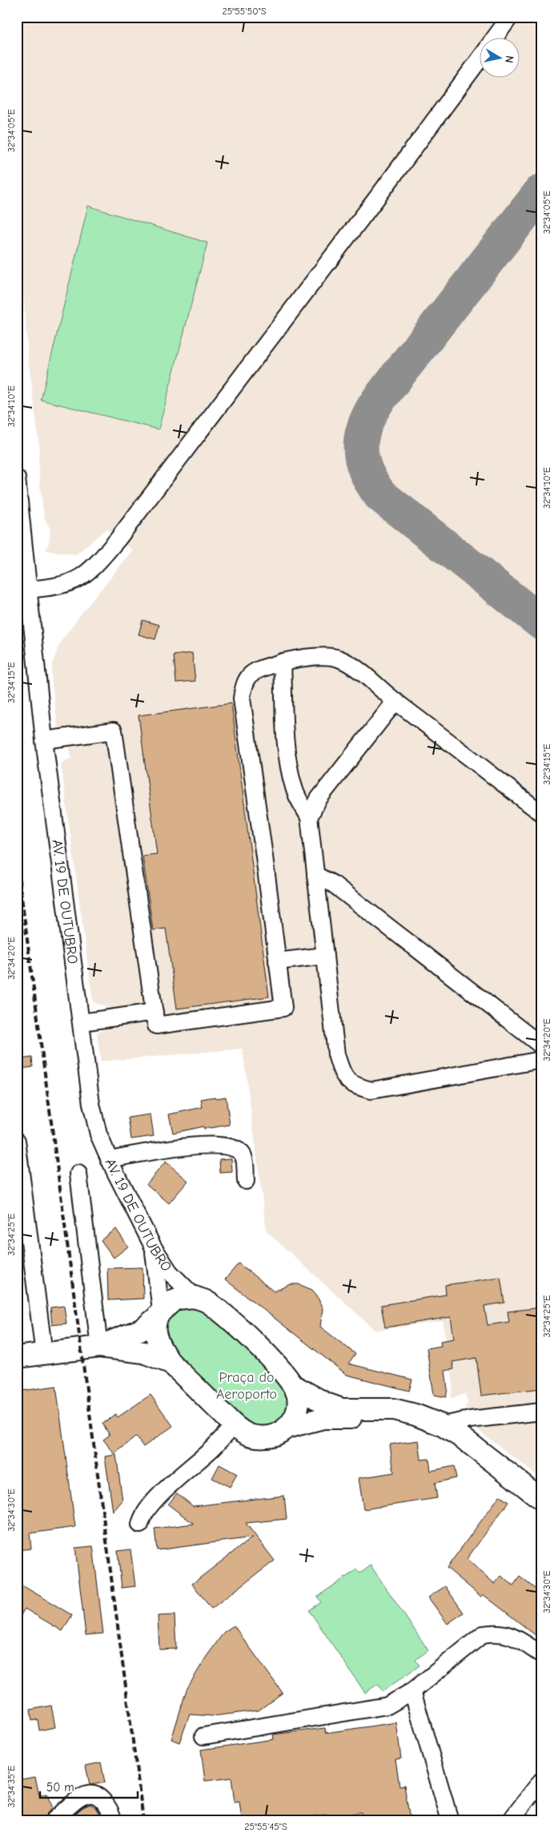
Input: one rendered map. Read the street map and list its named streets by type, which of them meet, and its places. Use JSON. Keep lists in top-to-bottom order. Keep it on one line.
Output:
{"streets":{"street":["AV. 19 DE OUTUBRO"]},"parks":["Praça do Aeroporto"],"scale_bar":"50 m","north":"right","coordinates":["25°55'50\"S","32°34'05\"E","32°34'10\"E","32°34'15\"E","32°34'20\"E","32°34'25\"E","32°34'30\"E","32°34'35\"E","25°55'45\"S"]}
